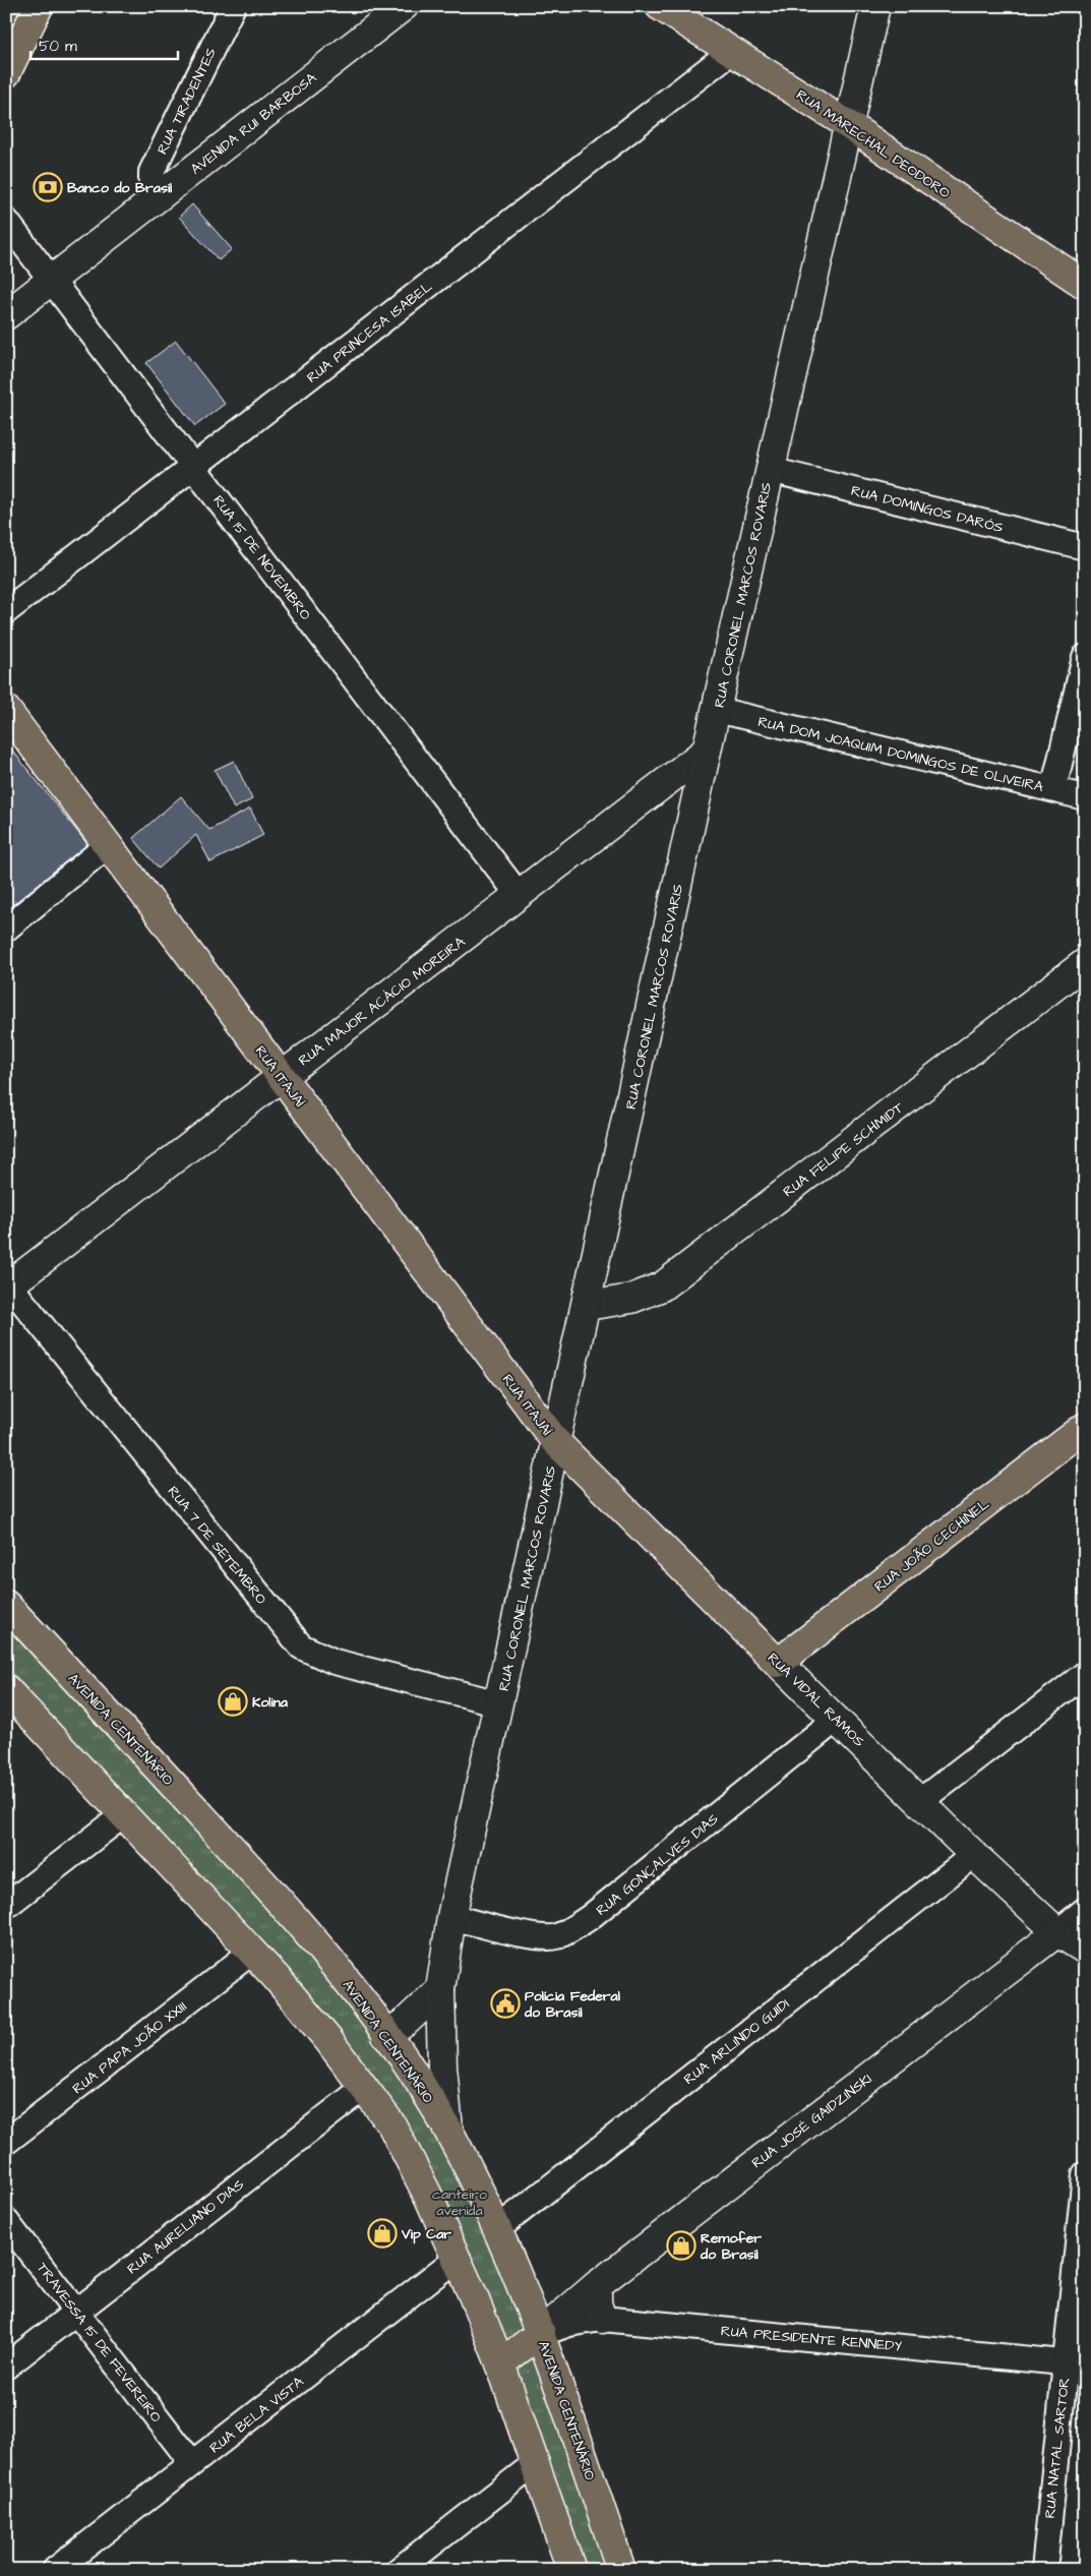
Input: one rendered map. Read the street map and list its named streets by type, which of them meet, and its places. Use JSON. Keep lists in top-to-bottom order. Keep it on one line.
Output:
{"streets":{"main road":["AVENIDA RUI BARBOSA","RUA MARECHAL DEODORO","RUA CORONEL MARCOS ROVARIS","RUA MAJOR ACÁCIO MOREIRA","RUA ITAJAÍ","RUA FELIPE SCHMIDT","RUA JOÃO CECHINEL","RUA VIDAL RAMOS","AVENIDA CENTENÁRIO","RUA JOSÉ GAIDZINSKI"],"street":["RUA TIRADENTES","RUA PRINCESA ISABEL","RUA DOMINGOS DARÓS","RUA 15 DE NOVEMBRO","RUA DOM JOAQUIM DOMINGOS DE OLIVEIRA","RUA 7 DE SETEMBRO","RUA GONÇALVES DIAS","RUA ARLINDO GUIDI","RUA PAPA JOÃO XXIII","RUA AURELIANO DIAS","RUA PRESIDENTE KENNEDY","TRAVESSA 15 DE FEVEREIRO","RUA BELA VISTA","RUA NATAL SARTOR"]},"crossings":[["RUA TIRADENTES","AVENIDA RUI BARBOSA"],["AVENIDA RUI BARBOSA","RUA 15 DE NOVEMBRO"],["RUA MARECHAL DEODORO","RUA PRINCESA ISABEL"],["RUA MARECHAL DEODORO","RUA CORONEL MARCOS ROVARIS"],["RUA PRINCESA ISABEL","RUA 15 DE NOVEMBRO"],["RUA DOMINGOS DARÓS","RUA CORONEL MARCOS ROVARIS"],["RUA 15 DE NOVEMBRO","RUA MAJOR ACÁCIO MOREIRA"],["RUA CORONEL MARCOS ROVARIS","RUA DOM JOAQUIM DOMINGOS DE OLIVEIRA"],["RUA CORONEL MARCOS ROVARIS","RUA MAJOR ACÁCIO MOREIRA"],["RUA CORONEL MARCOS ROVARIS","RUA ITAJAÍ"],["RUA CORONEL MARCOS ROVARIS","RUA FELIPE SCHMIDT"],["RUA CORONEL MARCOS ROVARIS","RUA 7 DE SETEMBRO"],["RUA CORONEL MARCOS ROVARIS","RUA VIDAL RAMOS"],["RUA CORONEL MARCOS ROVARIS","AVENIDA CENTENÁRIO"],["RUA CORONEL MARCOS ROVARIS","RUA GONÇALVES DIAS"],["RUA MAJOR ACÁCIO MOREIRA","RUA ITAJAÍ"],["RUA MAJOR ACÁCIO MOREIRA","RUA 7 DE SETEMBRO"],["RUA ITAJAÍ","RUA VIDAL RAMOS"],["RUA JOÃO CECHINEL","RUA VIDAL RAMOS"],["RUA VIDAL RAMOS","RUA GONÇALVES DIAS"],["RUA VIDAL RAMOS","RUA ARLINDO GUIDI"],["RUA VIDAL RAMOS","RUA JOSÉ GAIDZINSKI"],["AVENIDA CENTENÁRIO","RUA ARLINDO GUIDI"],["AVENIDA CENTENÁRIO","RUA JOSÉ GAIDZINSKI"],["AVENIDA CENTENÁRIO","RUA PRESIDENTE KENNEDY"],["RUA JOSÉ GAIDZINSKI","RUA PRESIDENTE KENNEDY"],["RUA AURELIANO DIAS","TRAVESSA 15 DE FEVEREIRO"],["RUA PRESIDENTE KENNEDY","RUA NATAL SARTOR"],["TRAVESSA 15 DE FEVEREIRO","RUA BELA VISTA"]],"parks":["canteiro avenida"],"places":{"bank":["Banco do Brasil"],"shop":["Kolina","Vip Car","Remofer do Brasil"],"public building":["Polícia Federal do Brasil"]},"scale_bar":"50 m"}
